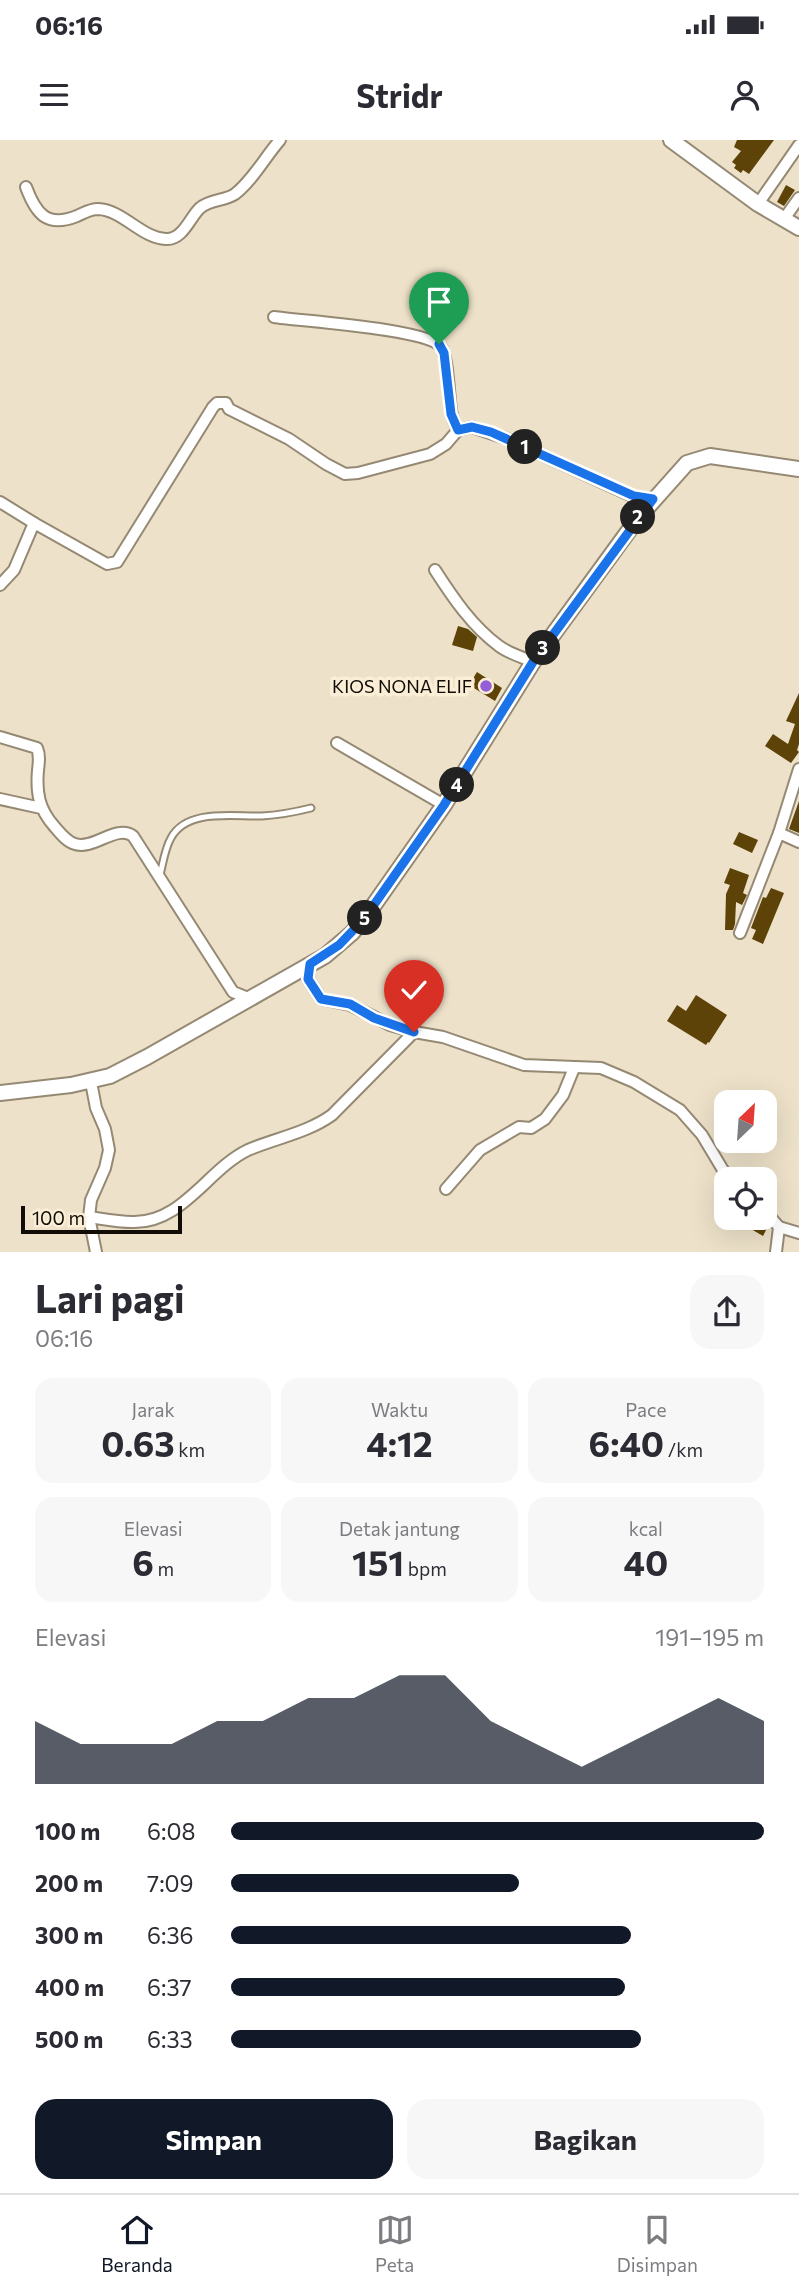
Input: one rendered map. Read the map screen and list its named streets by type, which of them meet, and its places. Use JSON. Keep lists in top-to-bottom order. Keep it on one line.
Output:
{"places":["KIOS NONA ELIF"],"scale_bar":"100 m","north":"top right","page":{"status":"06:16","header":"Stridr","pins":["1","2","3","4","5"],"scale":"100 m","heading":["Lari pagi","06:16"],"stats":[["Jarak","0.63 km"],["Waktu","4:12"],["Pace","6:40 /km"],["Elevasi","6 m"],["Detak jantung","151 bpm"],["kcal","40"]],"chart":["Elevasi","191–195 m"],"list":[{"name":"100 m","note":"6:08"},{"name":"200 m","note":"7:09"},{"name":"300 m","note":"6:36"},{"name":"400 m","note":"6:37"},{"name":"500 m","note":"6:33"}],"buttons":["Simpan","Bagikan"],"tabs":["Beranda","Peta","Disimpan"]}}
